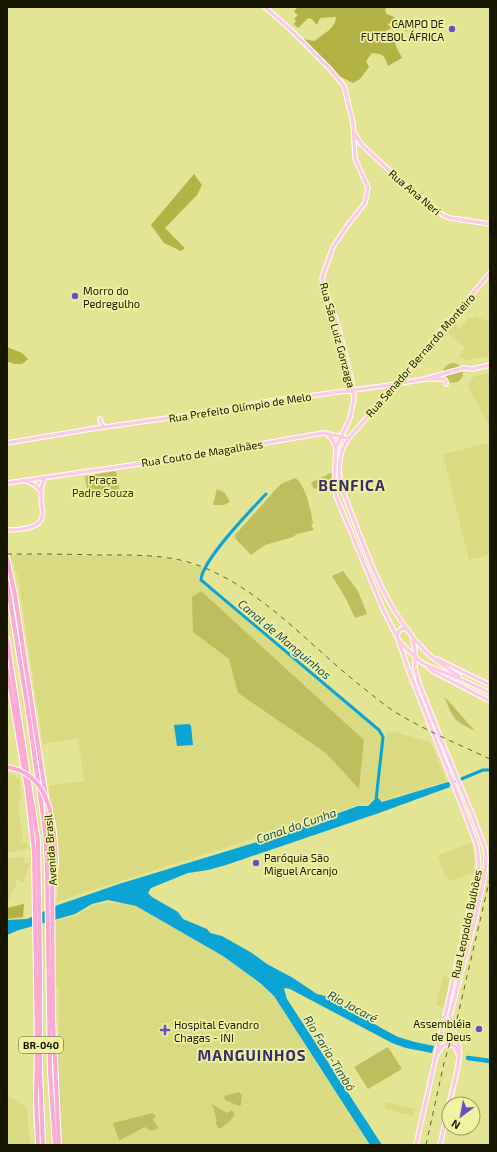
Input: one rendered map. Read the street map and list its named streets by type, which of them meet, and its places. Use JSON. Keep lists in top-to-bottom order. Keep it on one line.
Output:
{"streets":{"highway":["Avenida Brasil","BR-040"],"main road":["Rua Ana Neri","Rua São Luiz Gonzaga","Rua Senador Bernardo Monteiro","Rua Prefeito Olímpio de Melo","Rua Couto de Magalhães","Rua Leopoldo Bulhões"]},"crossings":[["Rua Ana Neri","Rua São Luiz Gonzaga"],["Rua São Luiz Gonzaga","Rua Prefeito Olímpio de Melo"],["Rua São Luiz Gonzaga","Rua Couto de Magalhães"],["Rua São Luiz Gonzaga","Rua Leopoldo Bulhões"],["Rua Senador Bernardo Monteiro","Rua Prefeito Olímpio de Melo"],["Rua Senador Bernardo Monteiro","Rua Couto de Magalhães"],["Rua Senador Bernardo Monteiro","Rua Leopoldo Bulhões"]],"districts":["BENFICA","MANGUINHOS"],"water":["Canal de Manguinhos","Canal do Cunha","Rio Jacaré","Rio Faria-Timbó"],"parks":["Praça Padre Souza"],"places":{"other":["CAMPO DE FUTEBOL ÁFRICA","Morro do Pedregulho","Paróquia São Miguel Arcanjo","Assembléia de Deus"],"health":["Hospital Evandro Chagas - INI"]},"north":"bottom left"}
